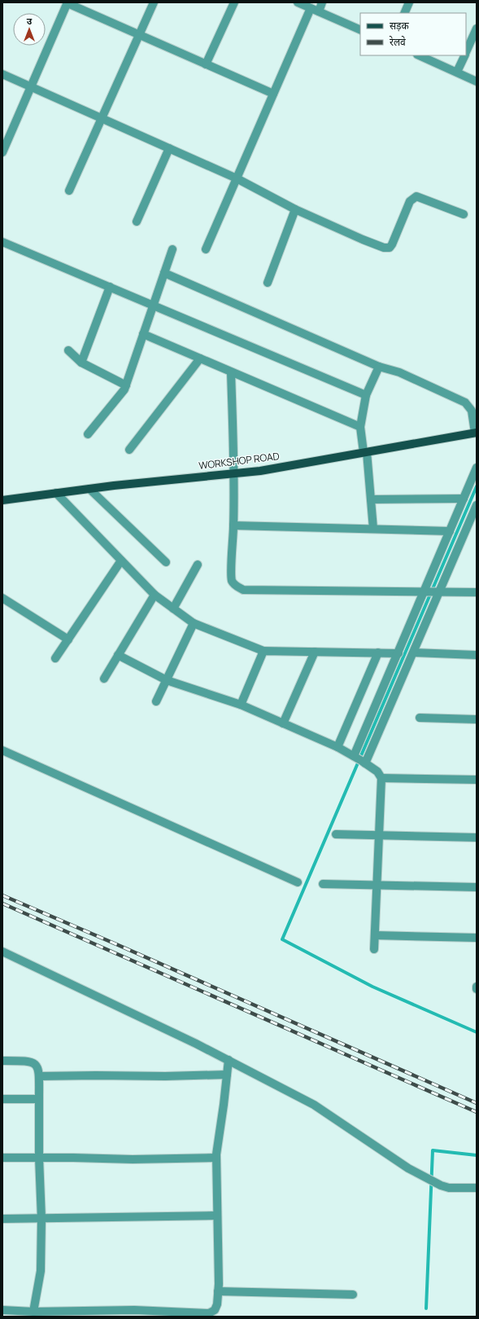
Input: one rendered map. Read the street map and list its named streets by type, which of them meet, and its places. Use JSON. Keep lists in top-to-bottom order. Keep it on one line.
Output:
{"streets":{"main road":["WORKSHOP ROAD"]},"legend":["सड़क","रेलवे"],"north":"top"}
